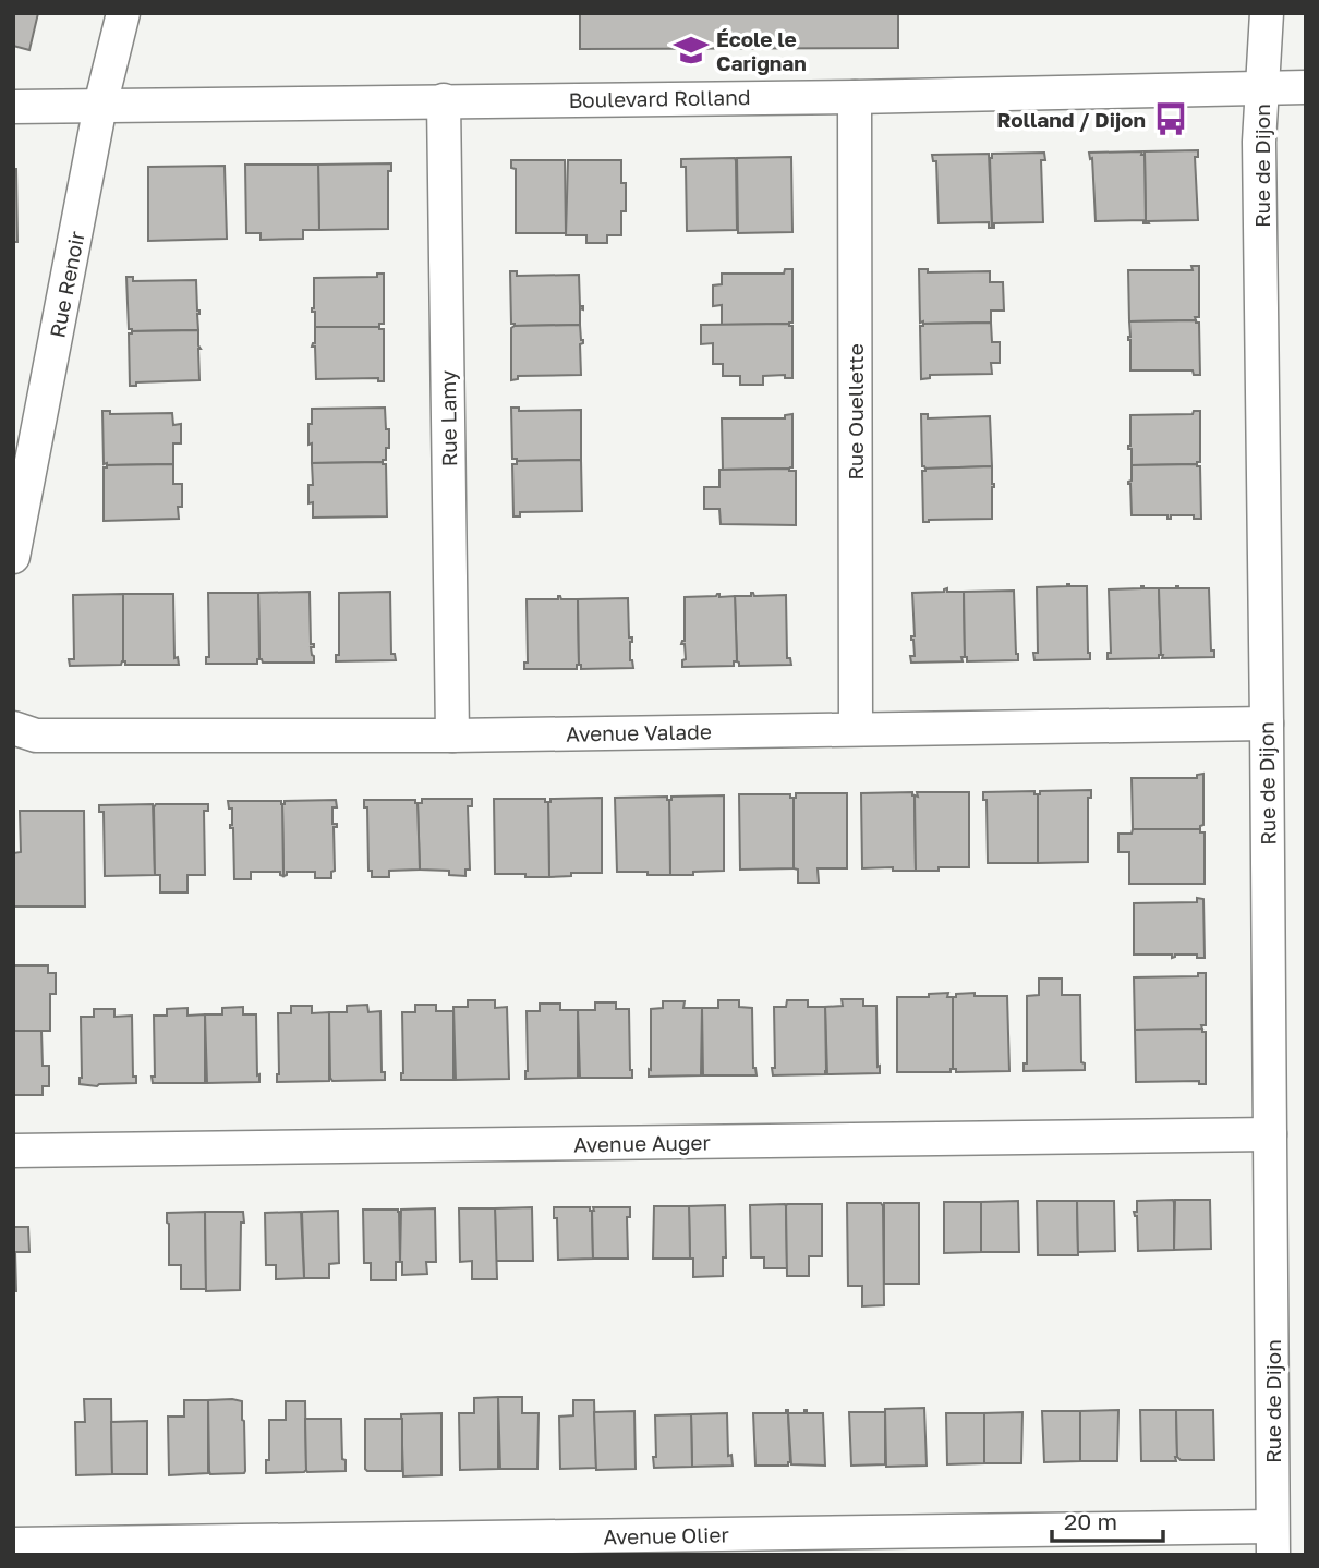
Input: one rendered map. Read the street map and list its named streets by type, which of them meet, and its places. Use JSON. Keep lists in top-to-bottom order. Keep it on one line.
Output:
{"streets":{"street":["Boulevard Rolland","Rue de Dijon","Rue Renoir","Rue Ouellette","Rue Lamy","Avenue Valade","Avenue Auger","Avenue Olier"]},"crossings":[["Boulevard Rolland","Rue de Dijon"],["Boulevard Rolland","Rue Renoir"],["Boulevard Rolland","Rue Ouellette"],["Boulevard Rolland","Rue Lamy"],["Rue de Dijon","Avenue Valade"],["Rue de Dijon","Avenue Auger"],["Rue de Dijon","Avenue Olier"],["Rue Ouellette","Avenue Valade"],["Rue Lamy","Avenue Valade"]],"places":{"school or university":["École le Carignan"],"bus stop":["Rolland / Dijon"]},"scale_bar":"20 m"}
